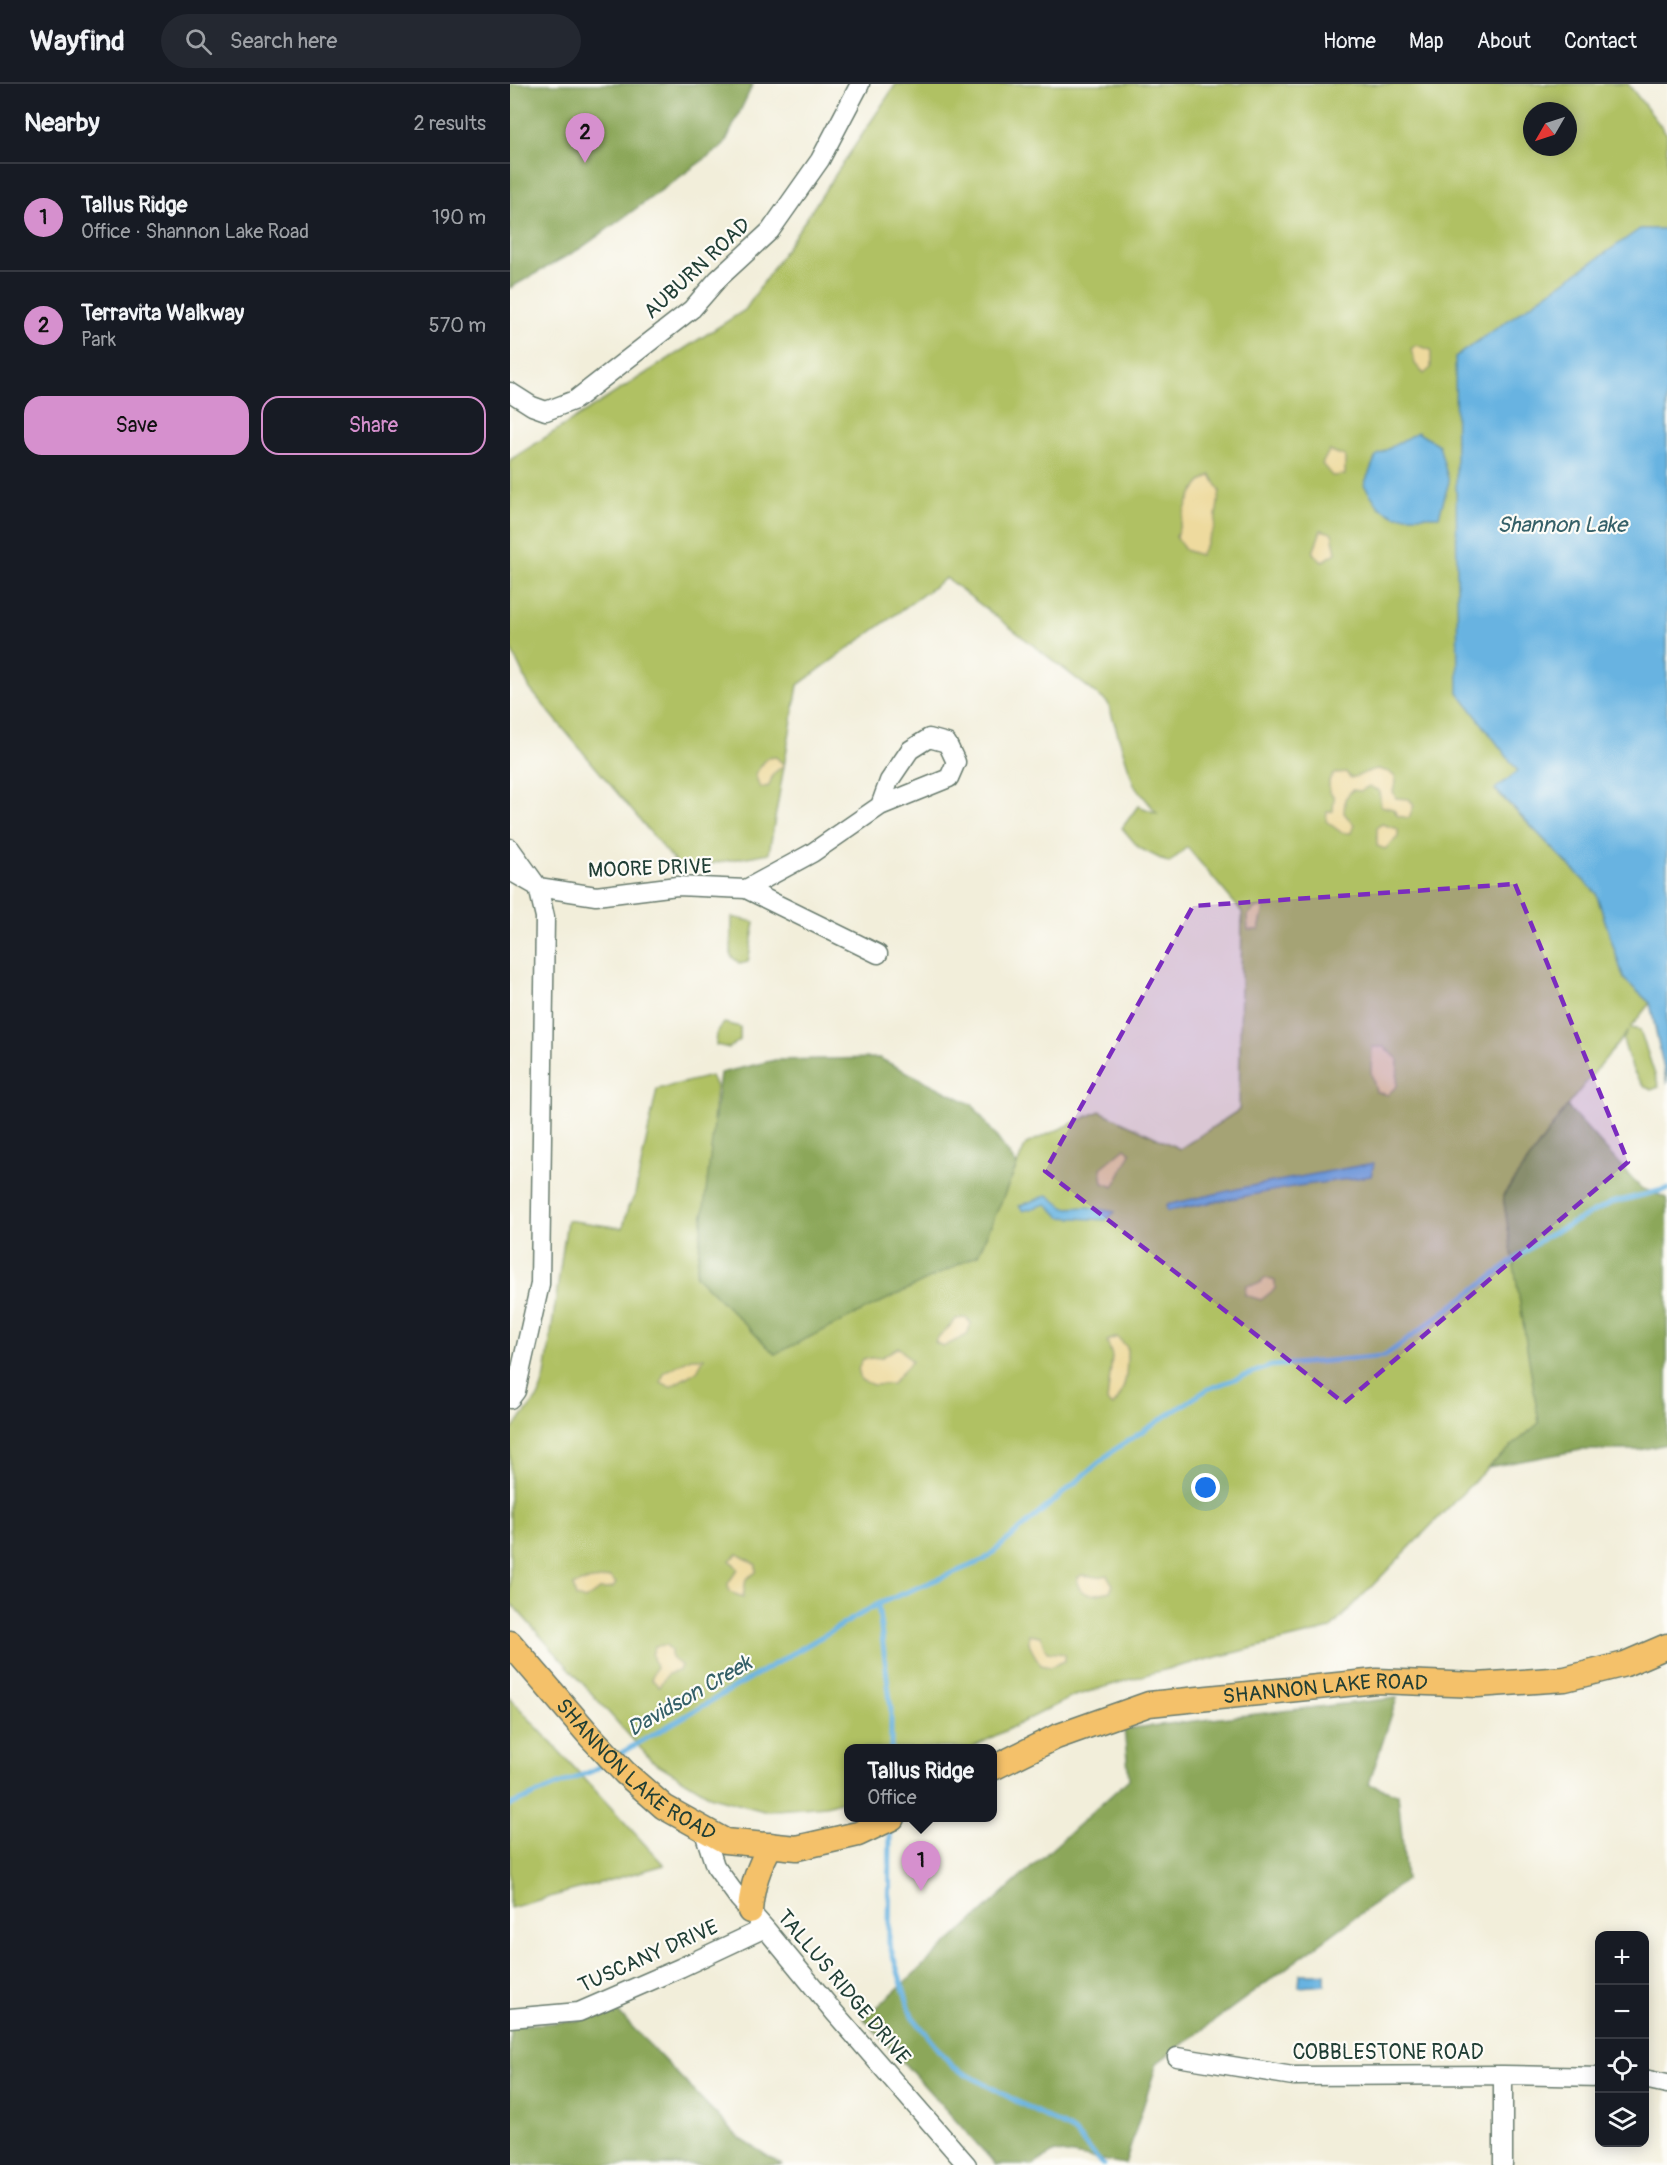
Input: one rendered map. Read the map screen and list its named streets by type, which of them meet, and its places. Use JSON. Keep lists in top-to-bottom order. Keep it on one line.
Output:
{"streets":{"main road":["SHANNON LAKE ROAD"],"street":["AUBURN ROAD","MOORE DRIVE","TUSCANY DRIVE","TALLUS RIDGE DRIVE","COBBLESTONE ROAD"]},"crossings":[["SHANNON LAKE ROAD","TALLUS RIDGE DRIVE"],["TUSCANY DRIVE","TALLUS RIDGE DRIVE"]],"water":["Shannon Lake","Davidson Creek"],"north":"bottom left","page":{"header":"Wayfind","search":"Search here","nav":["Home","Map","About","Contact"],"heading":["Nearby","2 results"],"pins":["2","1"],"list":[{"mark":"1","name":"Tallus Ridge","note":"Office · Shannon Lake Road","value":"190 m"},{"mark":"2","name":"Terravita Walkway","note":"Park","value":"570 m"}],"buttons":["Save","Share"],"popup":["Tallus Ridge","Office"],"map_buttons":["+","−"]}}
